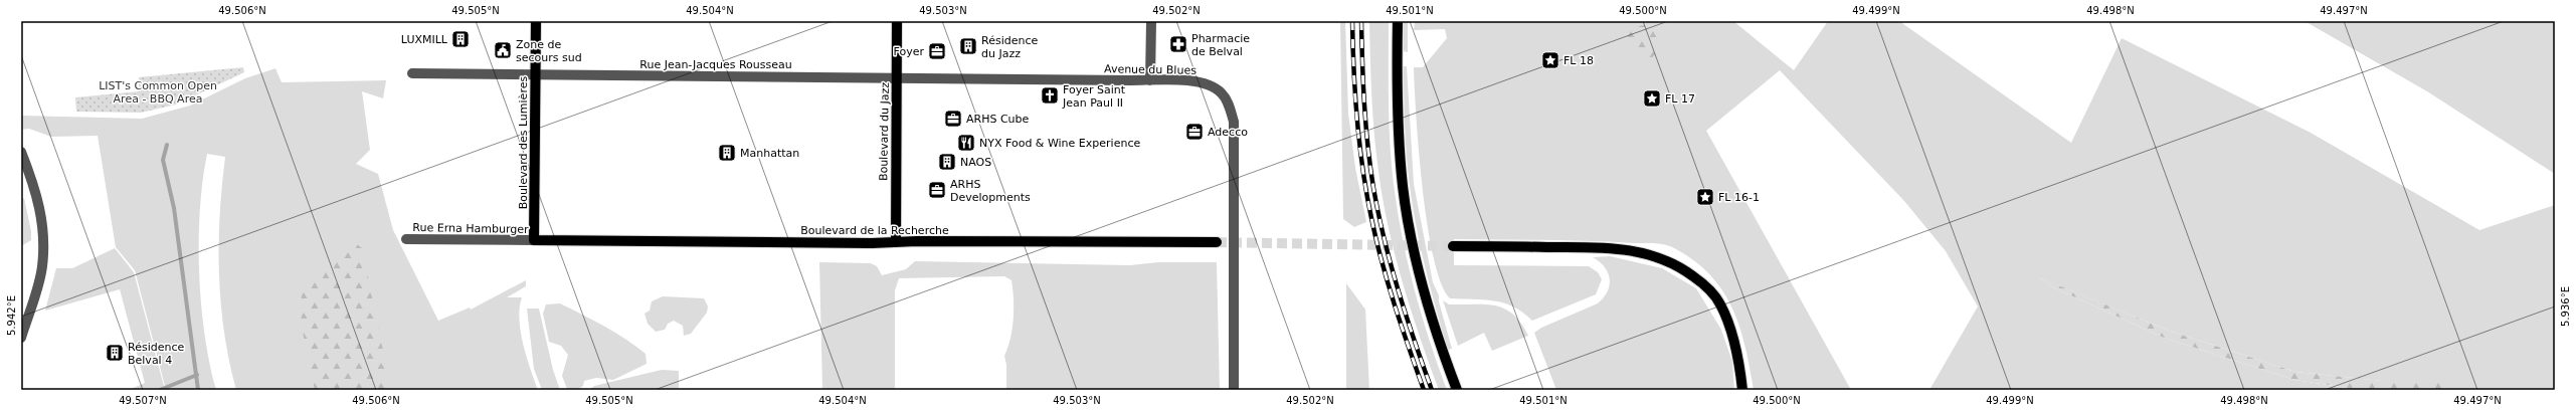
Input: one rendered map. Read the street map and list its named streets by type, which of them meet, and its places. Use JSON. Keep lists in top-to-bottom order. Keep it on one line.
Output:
{"streets":{"main road":["Boulevard du Jazz","Boulevard des Lumières","Boulevard de la Recherche"],"street":["Rue Jean-Jacques Rousseau","Avenue du Blues","Rue Erna Hamburger"]},"crossings":[["Rue Jean-Jacques Rousseau","Avenue du Blues"],["Rue Jean-Jacques Rousseau","Boulevard du Jazz"],["Rue Jean-Jacques Rousseau","Boulevard des Lumières"],["Avenue du Blues","Boulevard du Jazz"],["Boulevard du Jazz","Boulevard de la Recherche"],["Boulevard des Lumières","Rue Erna Hamburger"],["Boulevard des Lumières","Boulevard de la Recherche"],["Rue Erna Hamburger","Boulevard de la Recherche"]],"parks":["LIST's Common Open Area - BBQ Area"],"places":{"building":["LUXMILL","Résidence du Jazz","Manhattan","NAOS","Résidence Belval 4"],"pharmacy":["Pharmacie de Belval"],"public building":["Zone de secours sud"],"office":["Foyer","ARHS Cube","Adecco","ARHS Developments"],"place":["FL 18","FL 17","FL 16-1"],"church":["Foyer Saint Jean Paul II"],"restaurant":["NYX Food & Wine Experience"]},"coordinates":["49.506°N","49.505°N","49.504°N","49.503°N","49.502°N","49.501°N","49.500°N","49.499°N","49.498°N","49.497°N","5.936°E","5.942°E","49.507°N"]}
